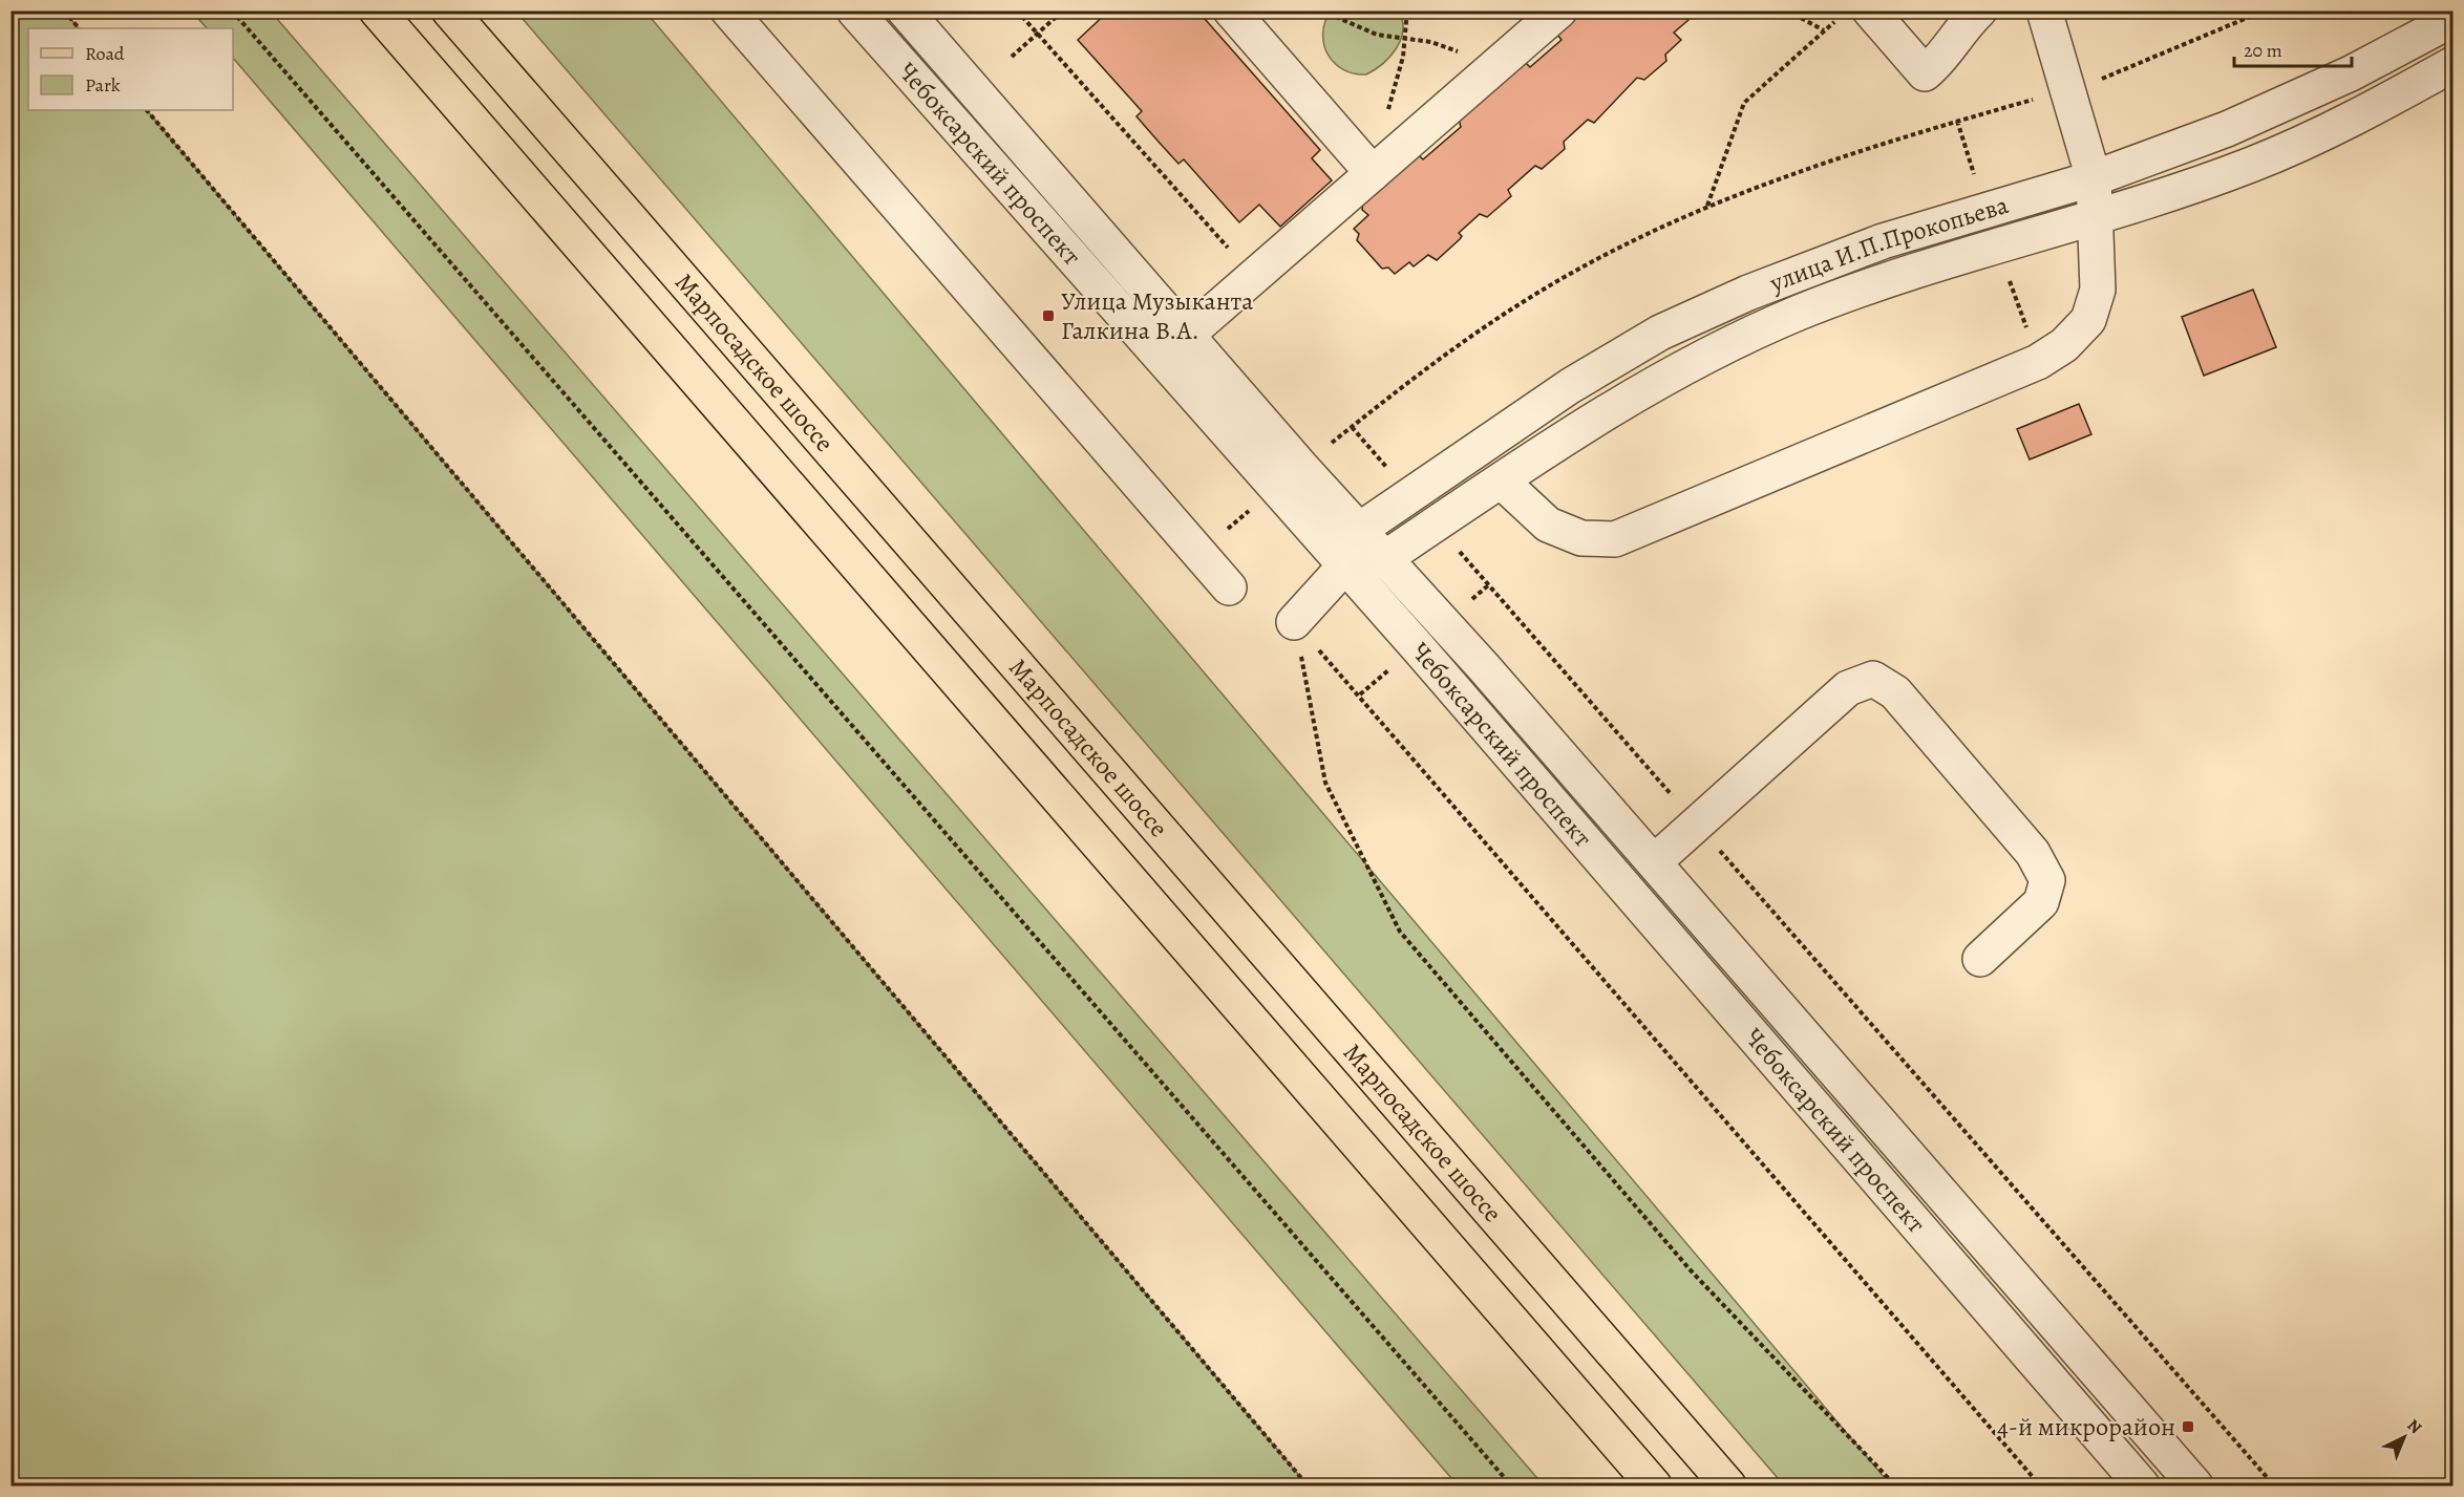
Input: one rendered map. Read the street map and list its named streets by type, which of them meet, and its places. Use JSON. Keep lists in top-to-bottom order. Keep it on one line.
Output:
{"streets":{"main road":["Марпосадское шоссе"],"street":["Чебоксарский проспект","улица И.П.Прокопьева"]},"crossings":[["Чебоксарский проспект","улица И.П.Прокопьева"]],"places":{"transit":["Улица Музыканта Галкина В.А.","4-й микрорайон"]},"legend":["Road","Park"],"scale_bar":"20 m","north":"top right"}
